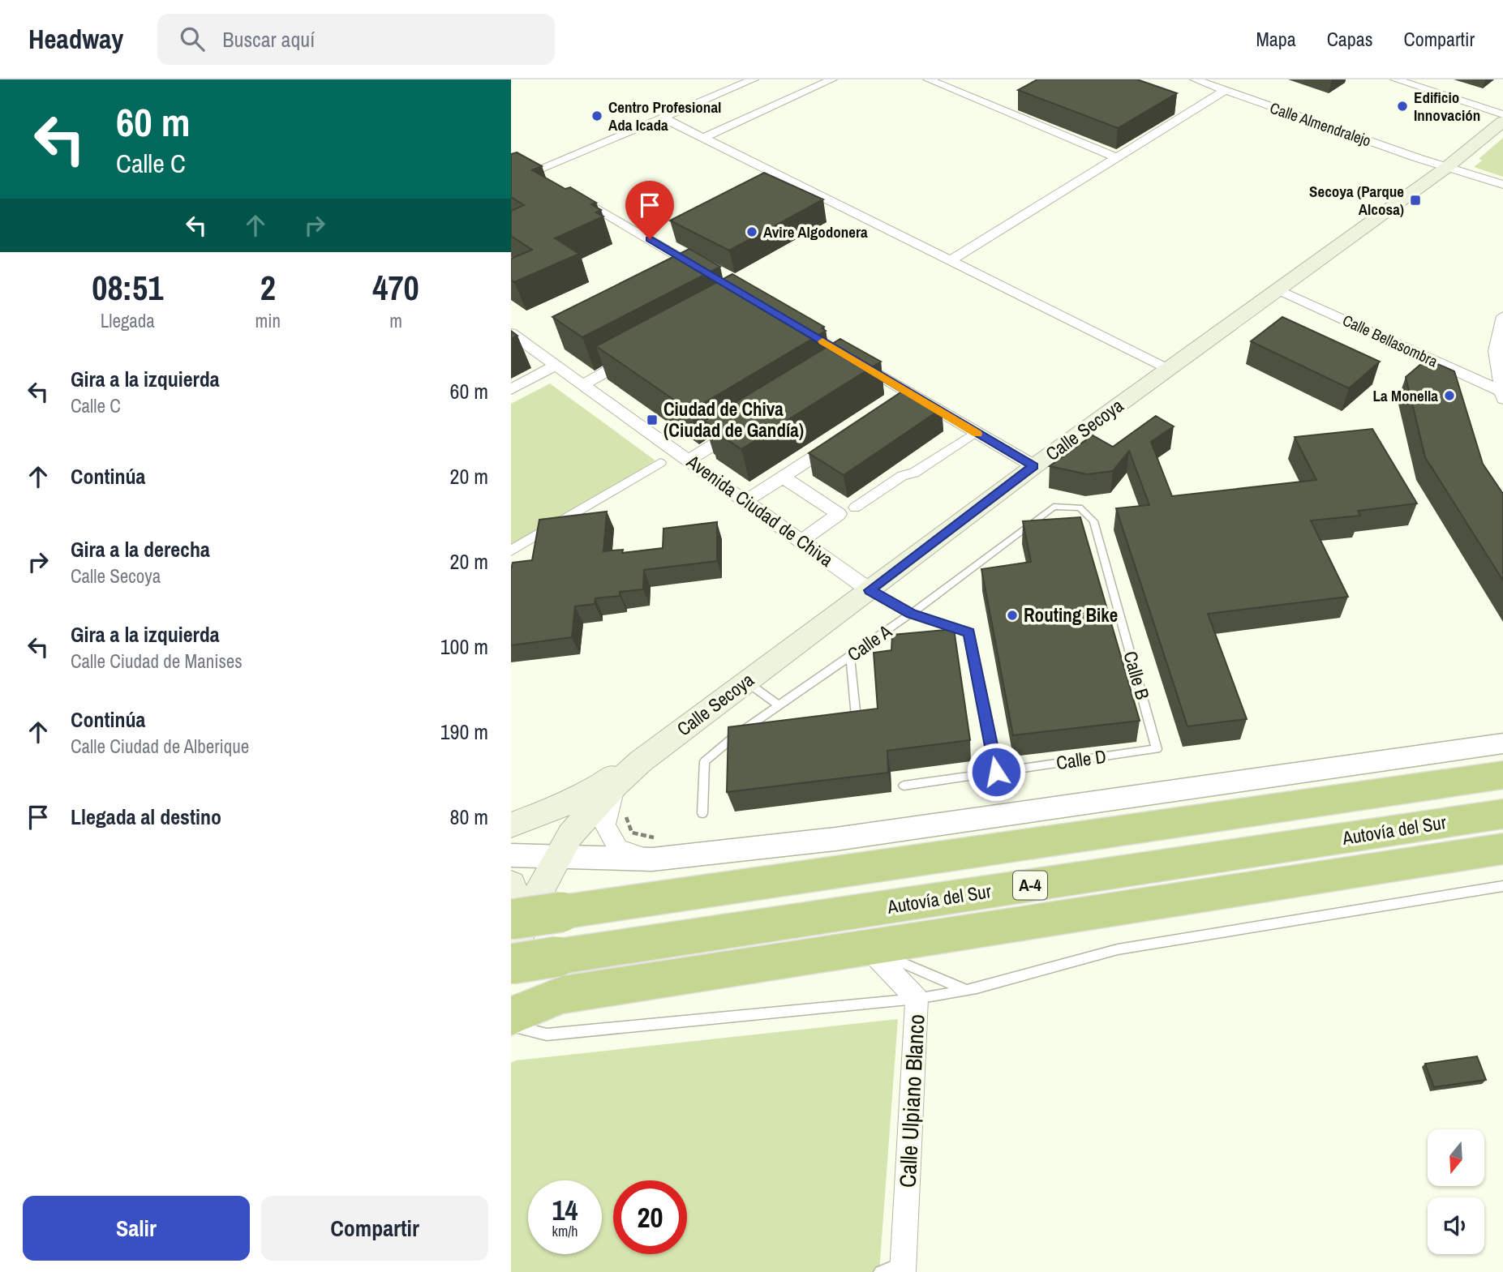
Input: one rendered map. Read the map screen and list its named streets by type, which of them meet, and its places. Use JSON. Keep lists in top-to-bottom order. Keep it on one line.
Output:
{"streets":{"highway":["Autovía del Sur","A-4"],"main road":["Calle Secoya"],"street":["Calle Almendralejo","Calle Bellasombra","Avenida Ciudad de Chiva","Calle Ulpiano Blanco"],"lane":["Calle A","Calle B","Calle D"]},"crossings":[["Calle Almendralejo","Calle Secoya"],["Calle Bellasombra","Calle Secoya"],["Calle Secoya","Avenida Ciudad de Chiva"],["Calle A","Calle B"],["Calle B","Calle D"]],"places":{"other":["Edificio Innovación","Centro Profesional Ada Icada","Avire Algodonera","La Monella","Routing Bike"],"transit":["Secoya (Parque Alcosa)","Ciudad de Chiva (Ciudad de Gandía)"]},"north":"bottom","page":{"header":"Headway","search":"Buscar aquí","nav":["Mapa","Capas","Compartir"],"turn":["60 m","Calle C"],"eta":["08:51","Llegada","2","min","470","m"],"list":[{"name":"Gira a la izquierda","note":"Calle C","value":"60 m"},{"name":"Continúa","value":"20 m"},{"name":"Gira a la derecha","note":"Calle Secoya","value":"20 m"},{"name":"Gira a la izquierda","note":"Calle Ciudad de Manises","value":"100 m"},{"name":"Continúa","note":"Calle Ciudad de Alberique","value":"190 m"},{"name":"Llegada al destino","value":"80 m"}],"speed":"14 km/h","limit":"20","buttons":["Salir","Compartir"]}}
